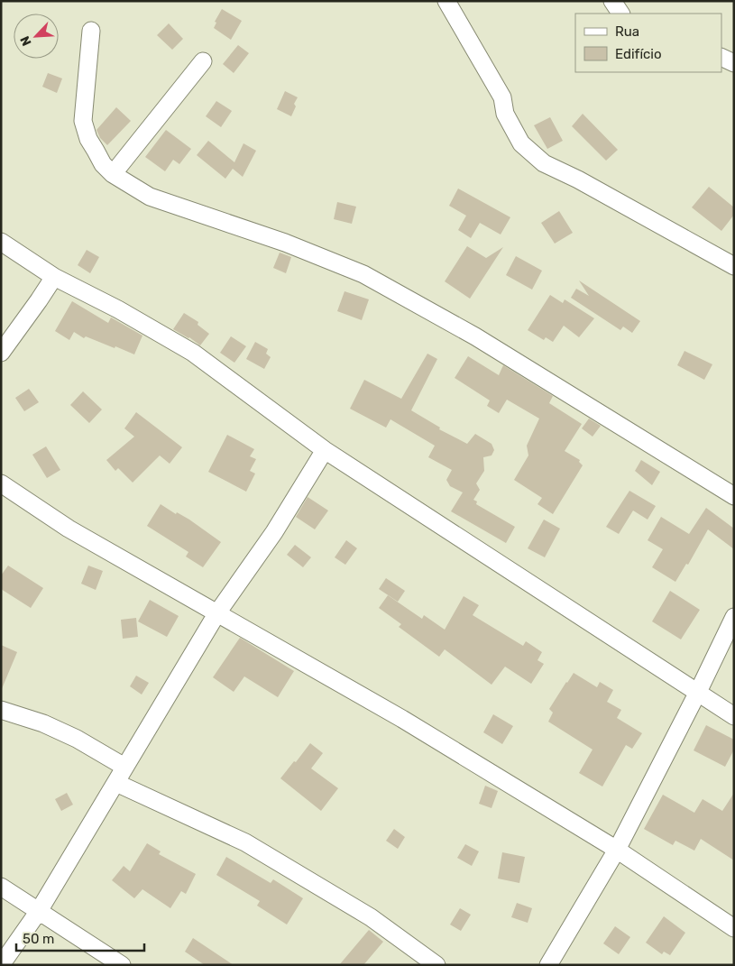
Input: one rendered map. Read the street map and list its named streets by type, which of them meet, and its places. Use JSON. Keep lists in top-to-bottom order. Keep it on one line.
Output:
{"legend":["Rua","Edifício"],"scale_bar":"50 m","north":"bottom left"}
